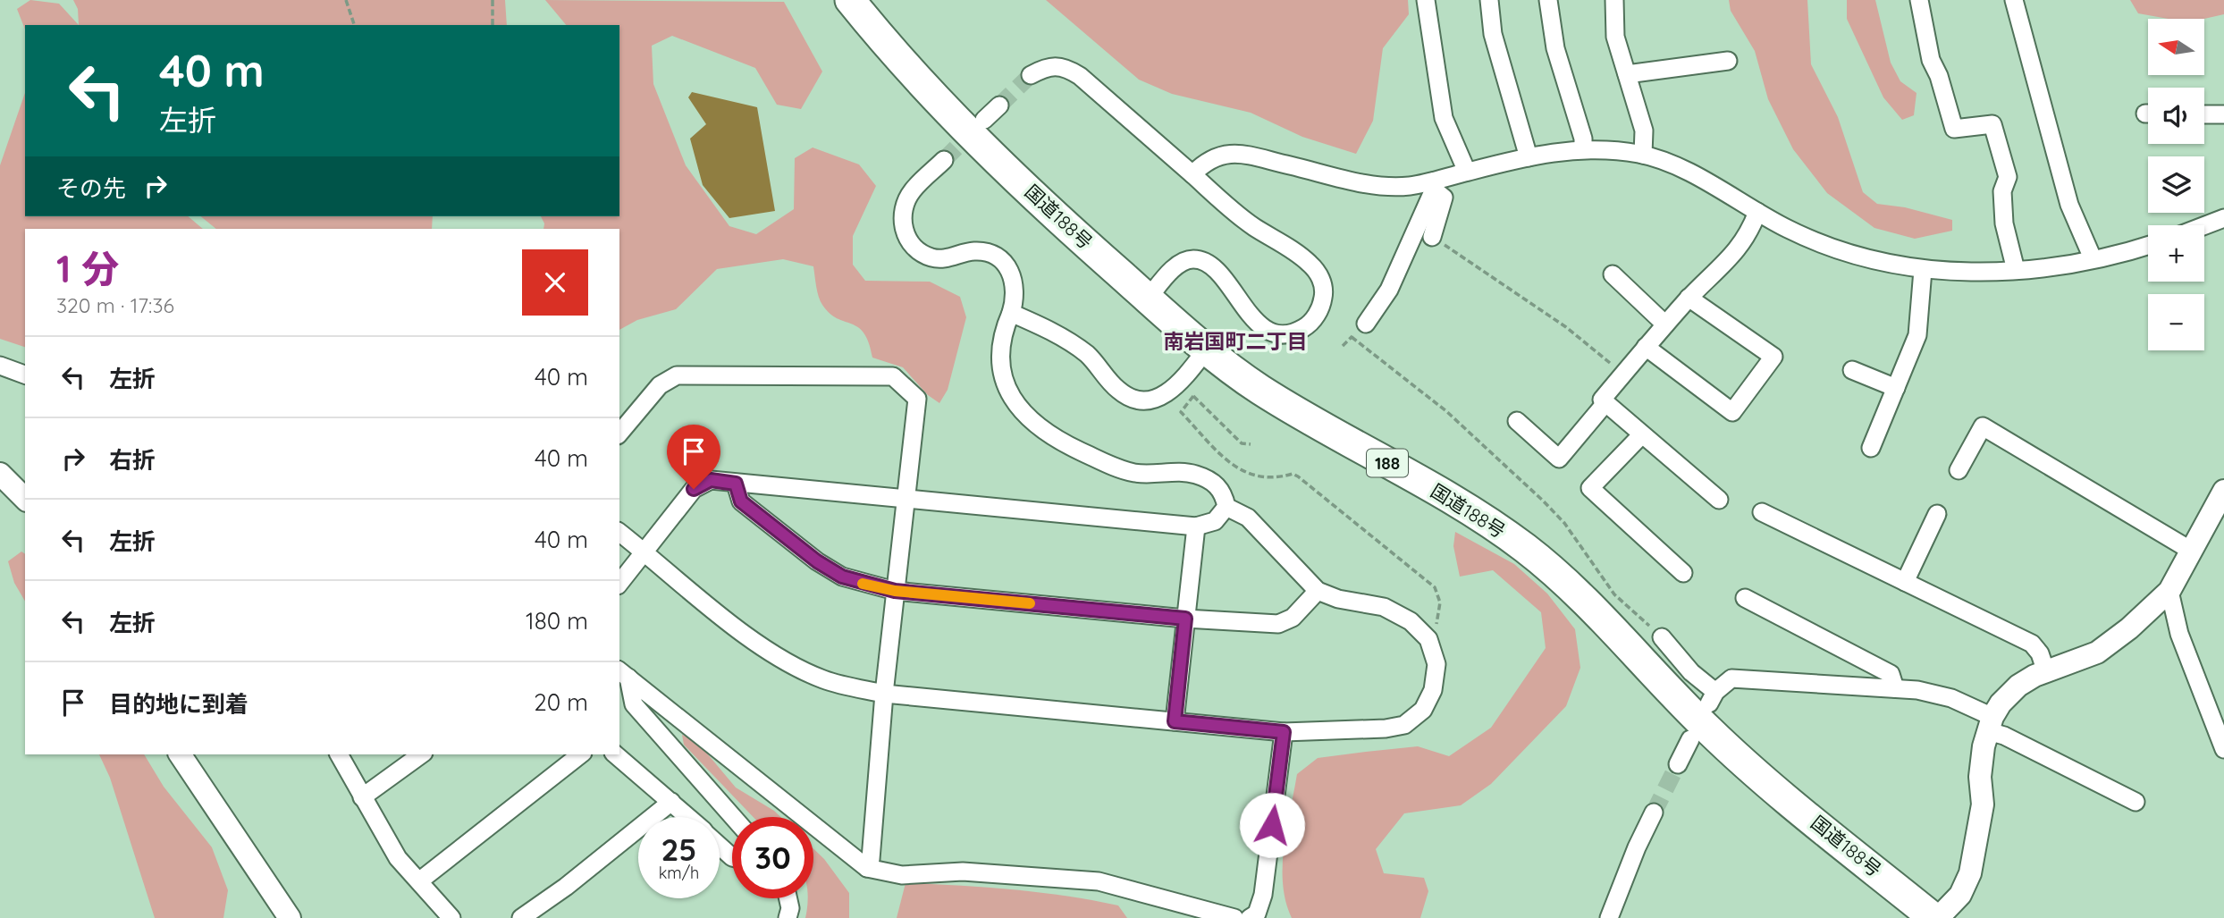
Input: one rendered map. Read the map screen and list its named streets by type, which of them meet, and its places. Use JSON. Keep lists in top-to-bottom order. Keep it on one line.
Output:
{"streets":{"highway":["国道188号","188"]},"districts":["南岩国町二丁目"],"north":"left","page":{"map_buttons":["+","−"],"turn":["40 m","左折"],"then":"その先","heading":["1 分","320 m · 17:36"],"list":[{"name":"左折","value":"40 m"},{"name":"右折","value":"40 m"},{"name":"左折","value":"40 m"},{"name":"左折","value":"180 m"},{"name":"目的地に到着","value":"20 m"}],"speed":"25 km/h","limit":"30"}}
